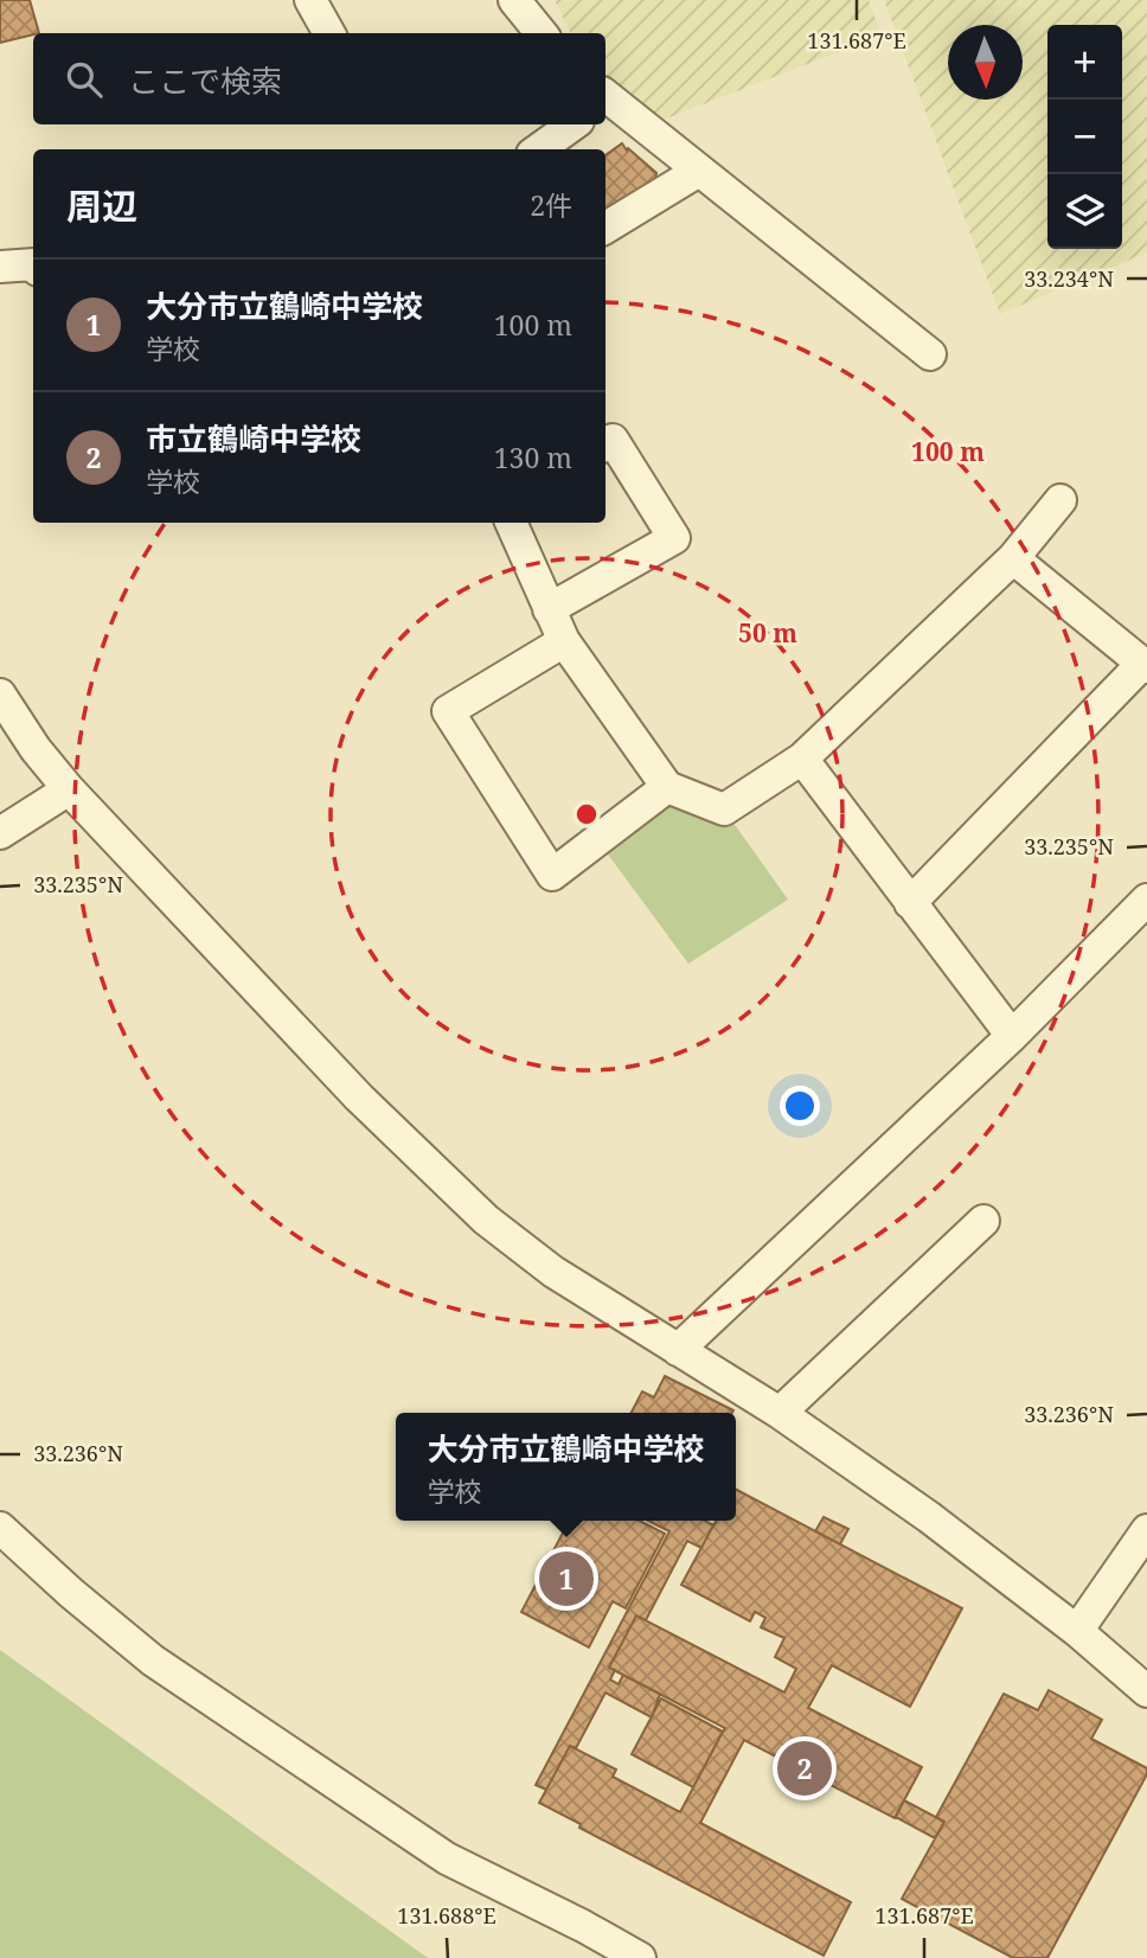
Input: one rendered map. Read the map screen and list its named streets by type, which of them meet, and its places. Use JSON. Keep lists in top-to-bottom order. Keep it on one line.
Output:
{"north":"bottom","page":{"map_buttons":["+","−"],"search":"ここで検索","heading":["周辺","2件"],"list":[{"mark":"1","name":"大分市立鶴崎中学校","note":"学校","value":"100 m"},{"mark":"2","name":"市立鶴崎中学校","note":"学校","value":"130 m"}],"popup":["大分市立鶴崎中学校","学校"],"pins":["1","2"]},"coordinates":["131.687°E","33.234°N","33.235°N","33.236°N","131.688°E"],"rings":["100 m","50 m"]}
